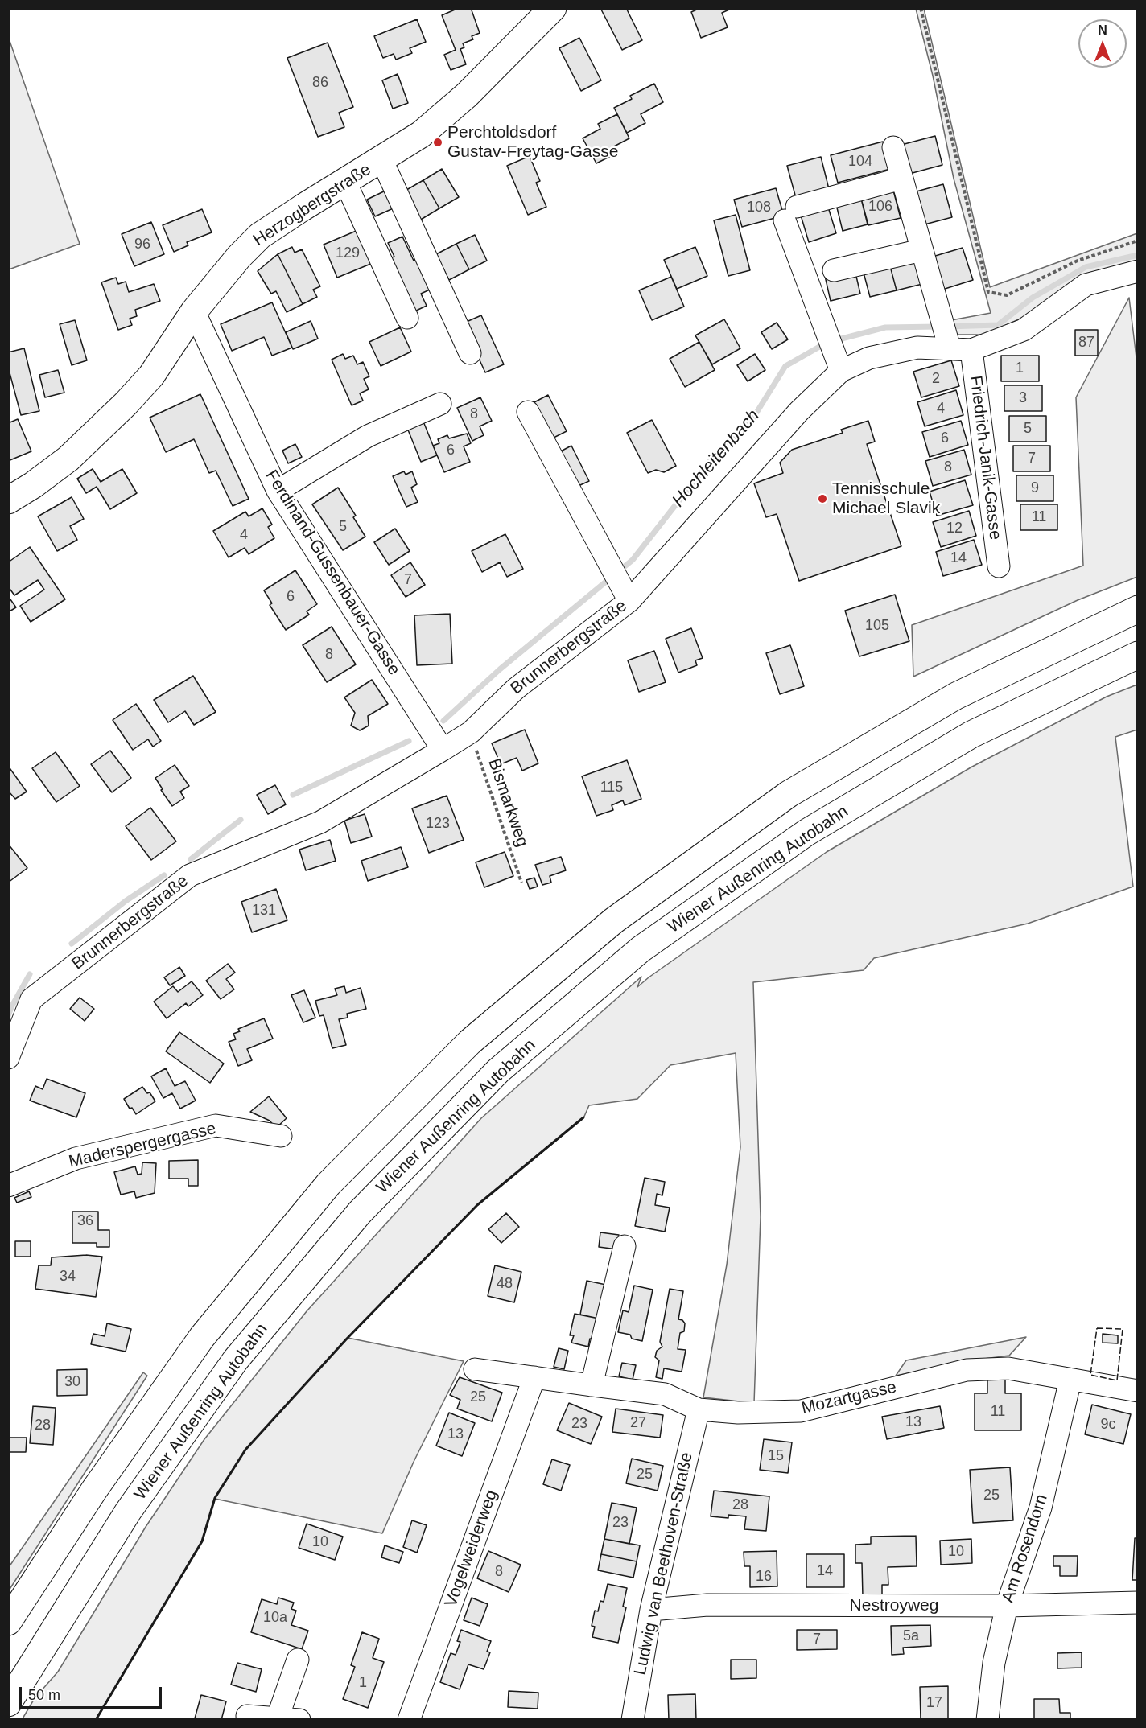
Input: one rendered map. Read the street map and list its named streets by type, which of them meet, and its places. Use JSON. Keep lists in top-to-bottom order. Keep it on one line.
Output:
{"streets":{"main road":["Herzogbergstraße","Wiener Außenring Autobahn"],"street":["Friedrich-Janik-Gasse","Ferdinand-Gussenbauer-Gasse","Brunnerbergstraße","Maderspergergasse","Mozartgasse","Vogelweiderweg","Am Rosendorn","Ludwig van Beethoven-Straße","Nestroyweg"],"path":["Bismarkweg"]},"crossings":[["Herzogbergstraße","Ferdinand-Gussenbauer-Gasse"],["Friedrich-Janik-Gasse","Brunnerbergstraße"],["Ferdinand-Gussenbauer-Gasse","Brunnerbergstraße"],["Brunnerbergstraße","Bismarkweg"],["Mozartgasse","Vogelweiderweg"],["Mozartgasse","Am Rosendorn"],["Mozartgasse","Ludwig van Beethoven-Straße"],["Am Rosendorn","Nestroyweg"],["Ludwig van Beethoven-Straße","Nestroyweg"]],"water":["Hochleitenbach"],"places":["Perchtoldsdorf Gustav-Freytag-Gasse","Tennisschule Michael Slavik"],"house_numbers":["86","104","106","108","96","129","87","1","2","3","4","8","5","6","6","7","8","9","11","5","12","4","14","7","6","105","8","115","123","131","36","34","48","30","25","11","13","27","23","9c","28","13","15","25","25","28","23","10","10","14","8","16","10a","5a","7","1","17"],"scale_bar":"50 m","north":"top"}
